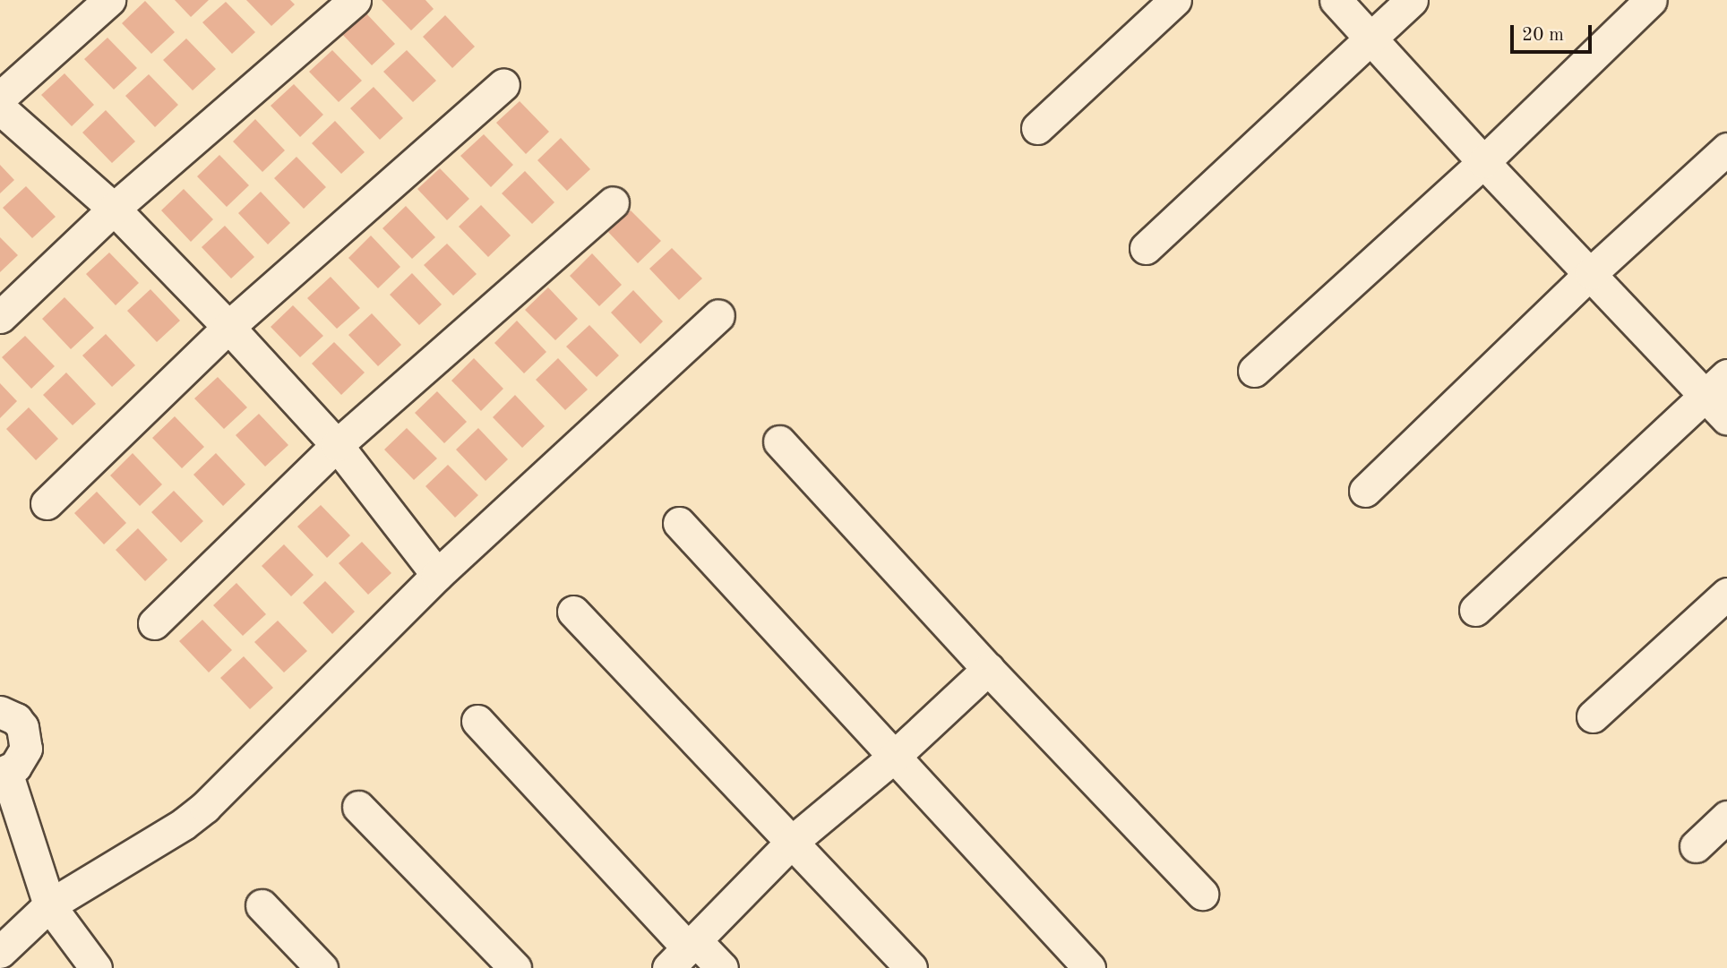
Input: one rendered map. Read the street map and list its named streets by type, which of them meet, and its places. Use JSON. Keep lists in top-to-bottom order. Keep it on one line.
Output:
{"scale_bar":"20 m"}
